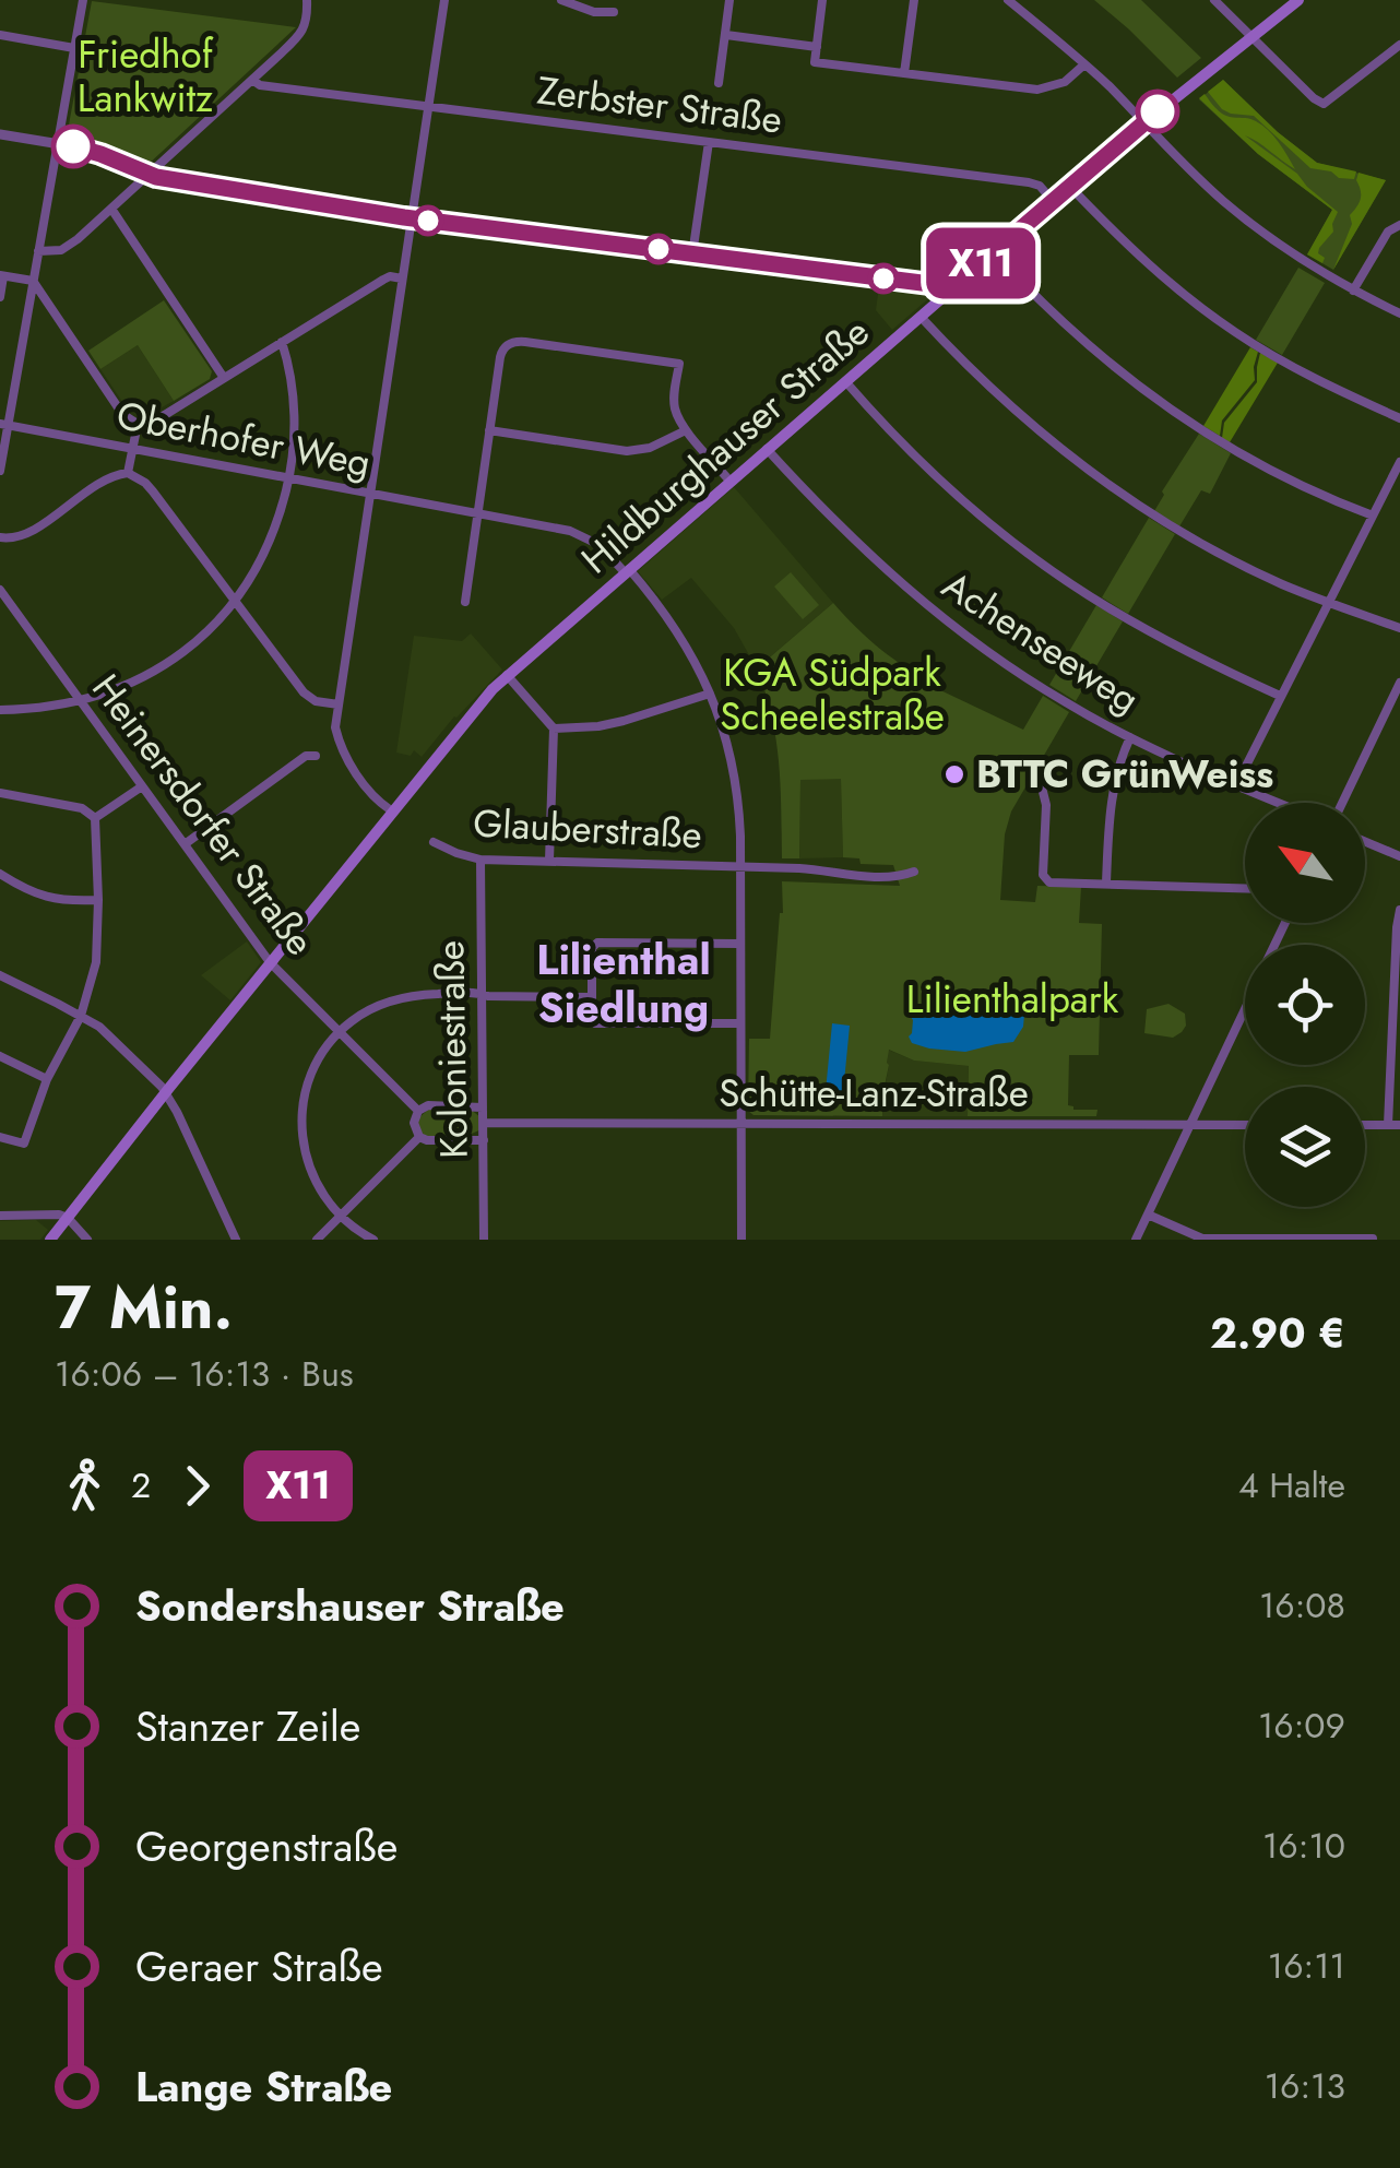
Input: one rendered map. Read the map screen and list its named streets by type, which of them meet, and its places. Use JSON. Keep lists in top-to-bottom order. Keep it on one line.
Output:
{"streets":{"main road":["Hildburghauser Straße"],"street":["Zerbster Straße","Oberhofer Weg","Achenseeweg","Heinersdorfer Straße","Glauberstraße","Koloniestraße","Schütte-Lanz-Straße"]},"crossings":[["Zerbster Straße","Hildburghauser Straße"],["Oberhofer Weg","Hildburghauser Straße"],["Oberhofer Weg","Glauberstraße"],["Oberhofer Weg","Schütte-Lanz-Straße"],["Hildburghauser Straße","Achenseeweg"],["Hildburghauser Straße","Heinersdorfer Straße"],["Glauberstraße","Koloniestraße"],["Koloniestraße","Schütte-Lanz-Straße"]],"districts":["Lilienthal Siedlung"],"parks":["Friedhof Lankwitz","KGA Südpark Scheelestraße","Lilienthalpark"],"places":["BTTC GrünWeiss"],"lines":["bus line X11"],"north":"top left","page":{"on_map":"X11","heading":["7 Min.","16:06 – 16:13 · Bus","2.90 €"],"legs":["2","X11","4 Halte"],"list":[{"name":"Sondershauser Straße","value":"16:08"},{"name":"Stanzer Zeile","value":"16:09"},{"name":"Georgenstraße","value":"16:10"},{"name":"Geraer Straße","value":"16:11"},{"name":"Lange Straße","value":"16:13"}]}}
